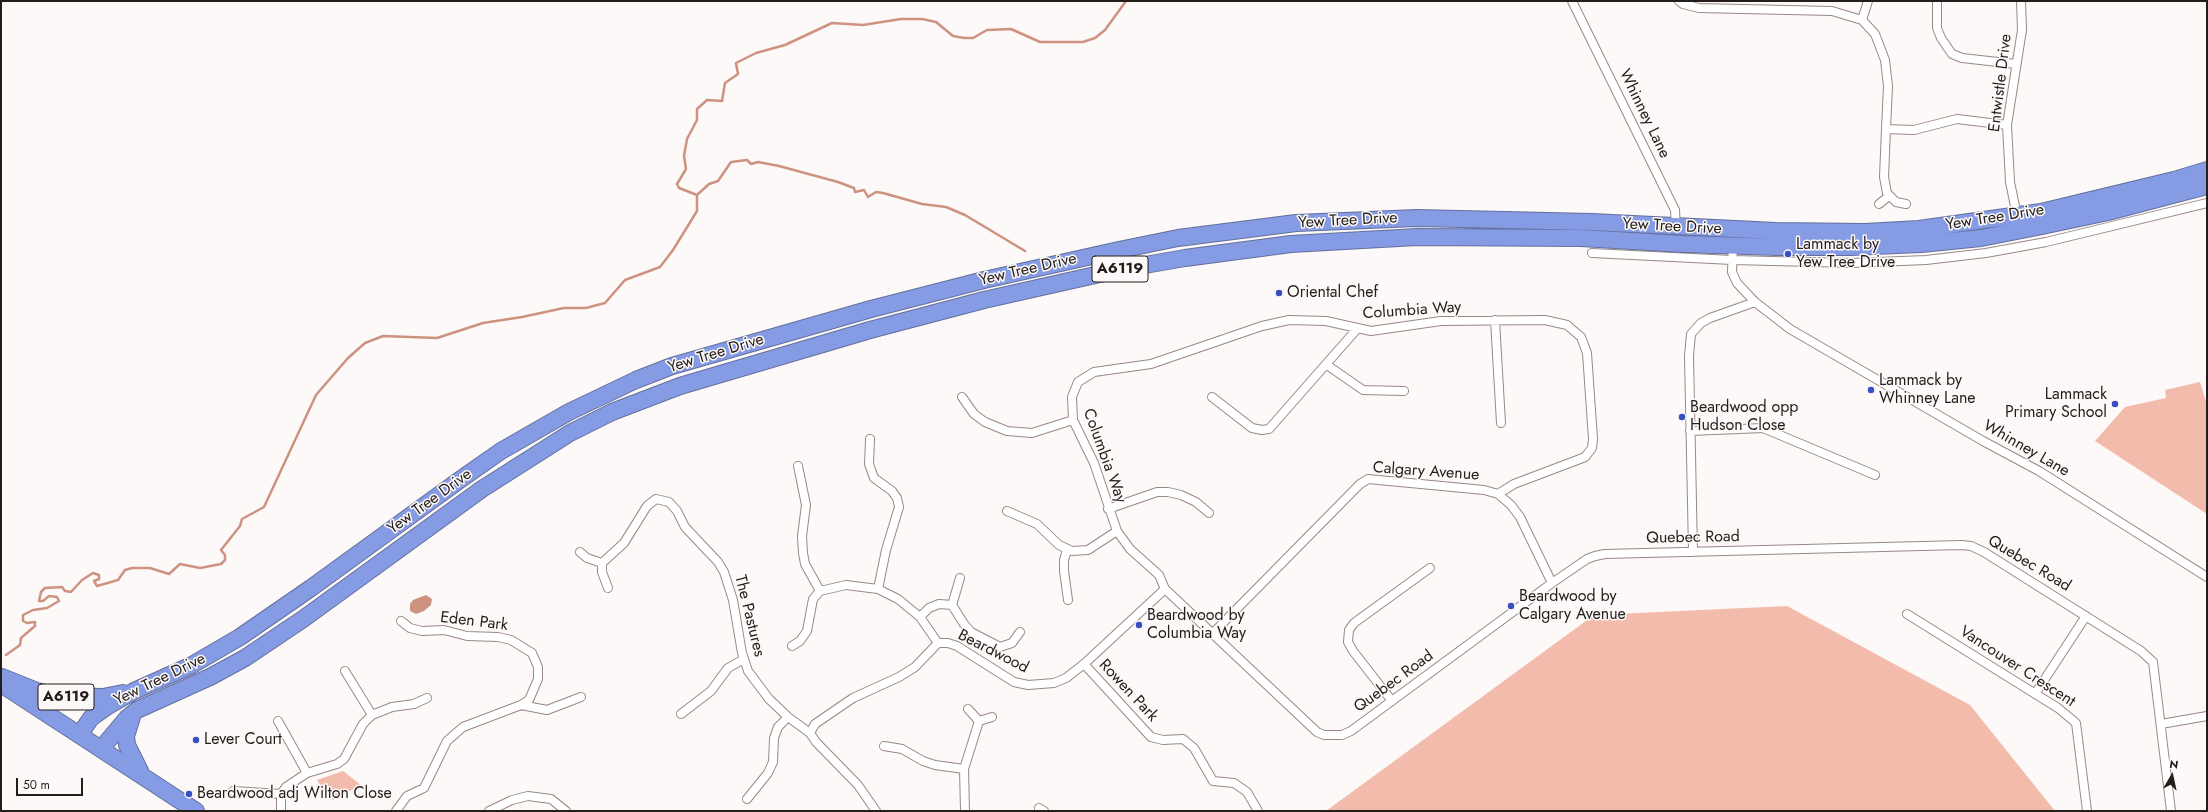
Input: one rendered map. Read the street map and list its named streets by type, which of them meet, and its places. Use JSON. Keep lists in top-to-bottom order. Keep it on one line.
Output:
{"streets":{"highway":["Yew Tree Drive","A6119"],"street":["Entwistle Drive","Whinney Lane","Columbia Way","Calgary Avenue","Quebec Road","The Pastures","Eden Park","Beardwood","Vancouver Crescent","Rowen Park"]},"crossings":[["Entwistle Drive","Yew Tree Drive"],["Whinney Lane","Yew Tree Drive"],["Yew Tree Drive","A6119"],["Columbia Way","Calgary Avenue"],["Columbia Way","Quebec Road"],["Columbia Way","Beardwood"],["Calgary Avenue","Quebec Road"],["Quebec Road","Beardwood"],["The Pastures","Beardwood"],["Beardwood","Rowen Park"]],"places":["Lammack by Yew Tree Drive","Oriental Chef","Lammack by Whinney Lane","Lammack Primary School","Beardwood opp Hudson Close","Beardwood by Calgary Avenue","Beardwood by Columbia Way","Lever Court","Beardwood adj Wilton Close"],"scale_bar":"50 m","north":"top"}
